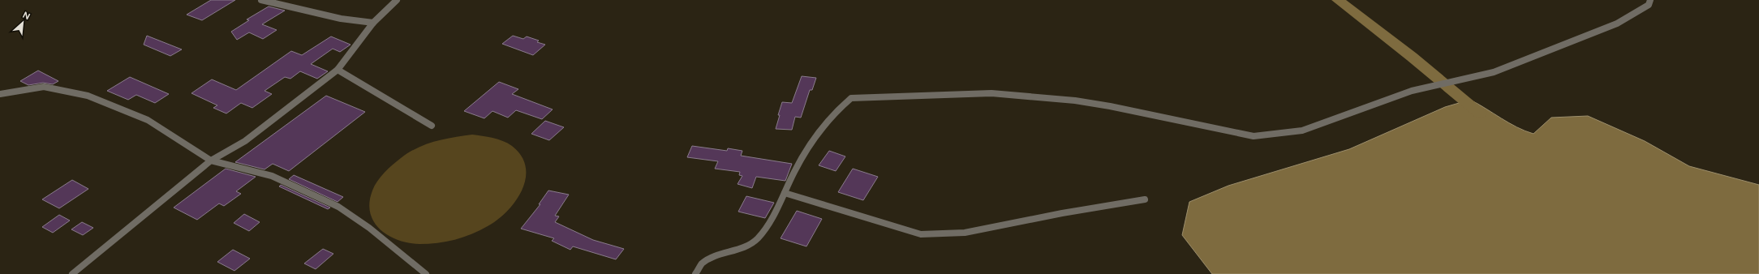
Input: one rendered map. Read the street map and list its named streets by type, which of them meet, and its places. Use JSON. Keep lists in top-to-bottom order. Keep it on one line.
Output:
{"north":"top right"}
